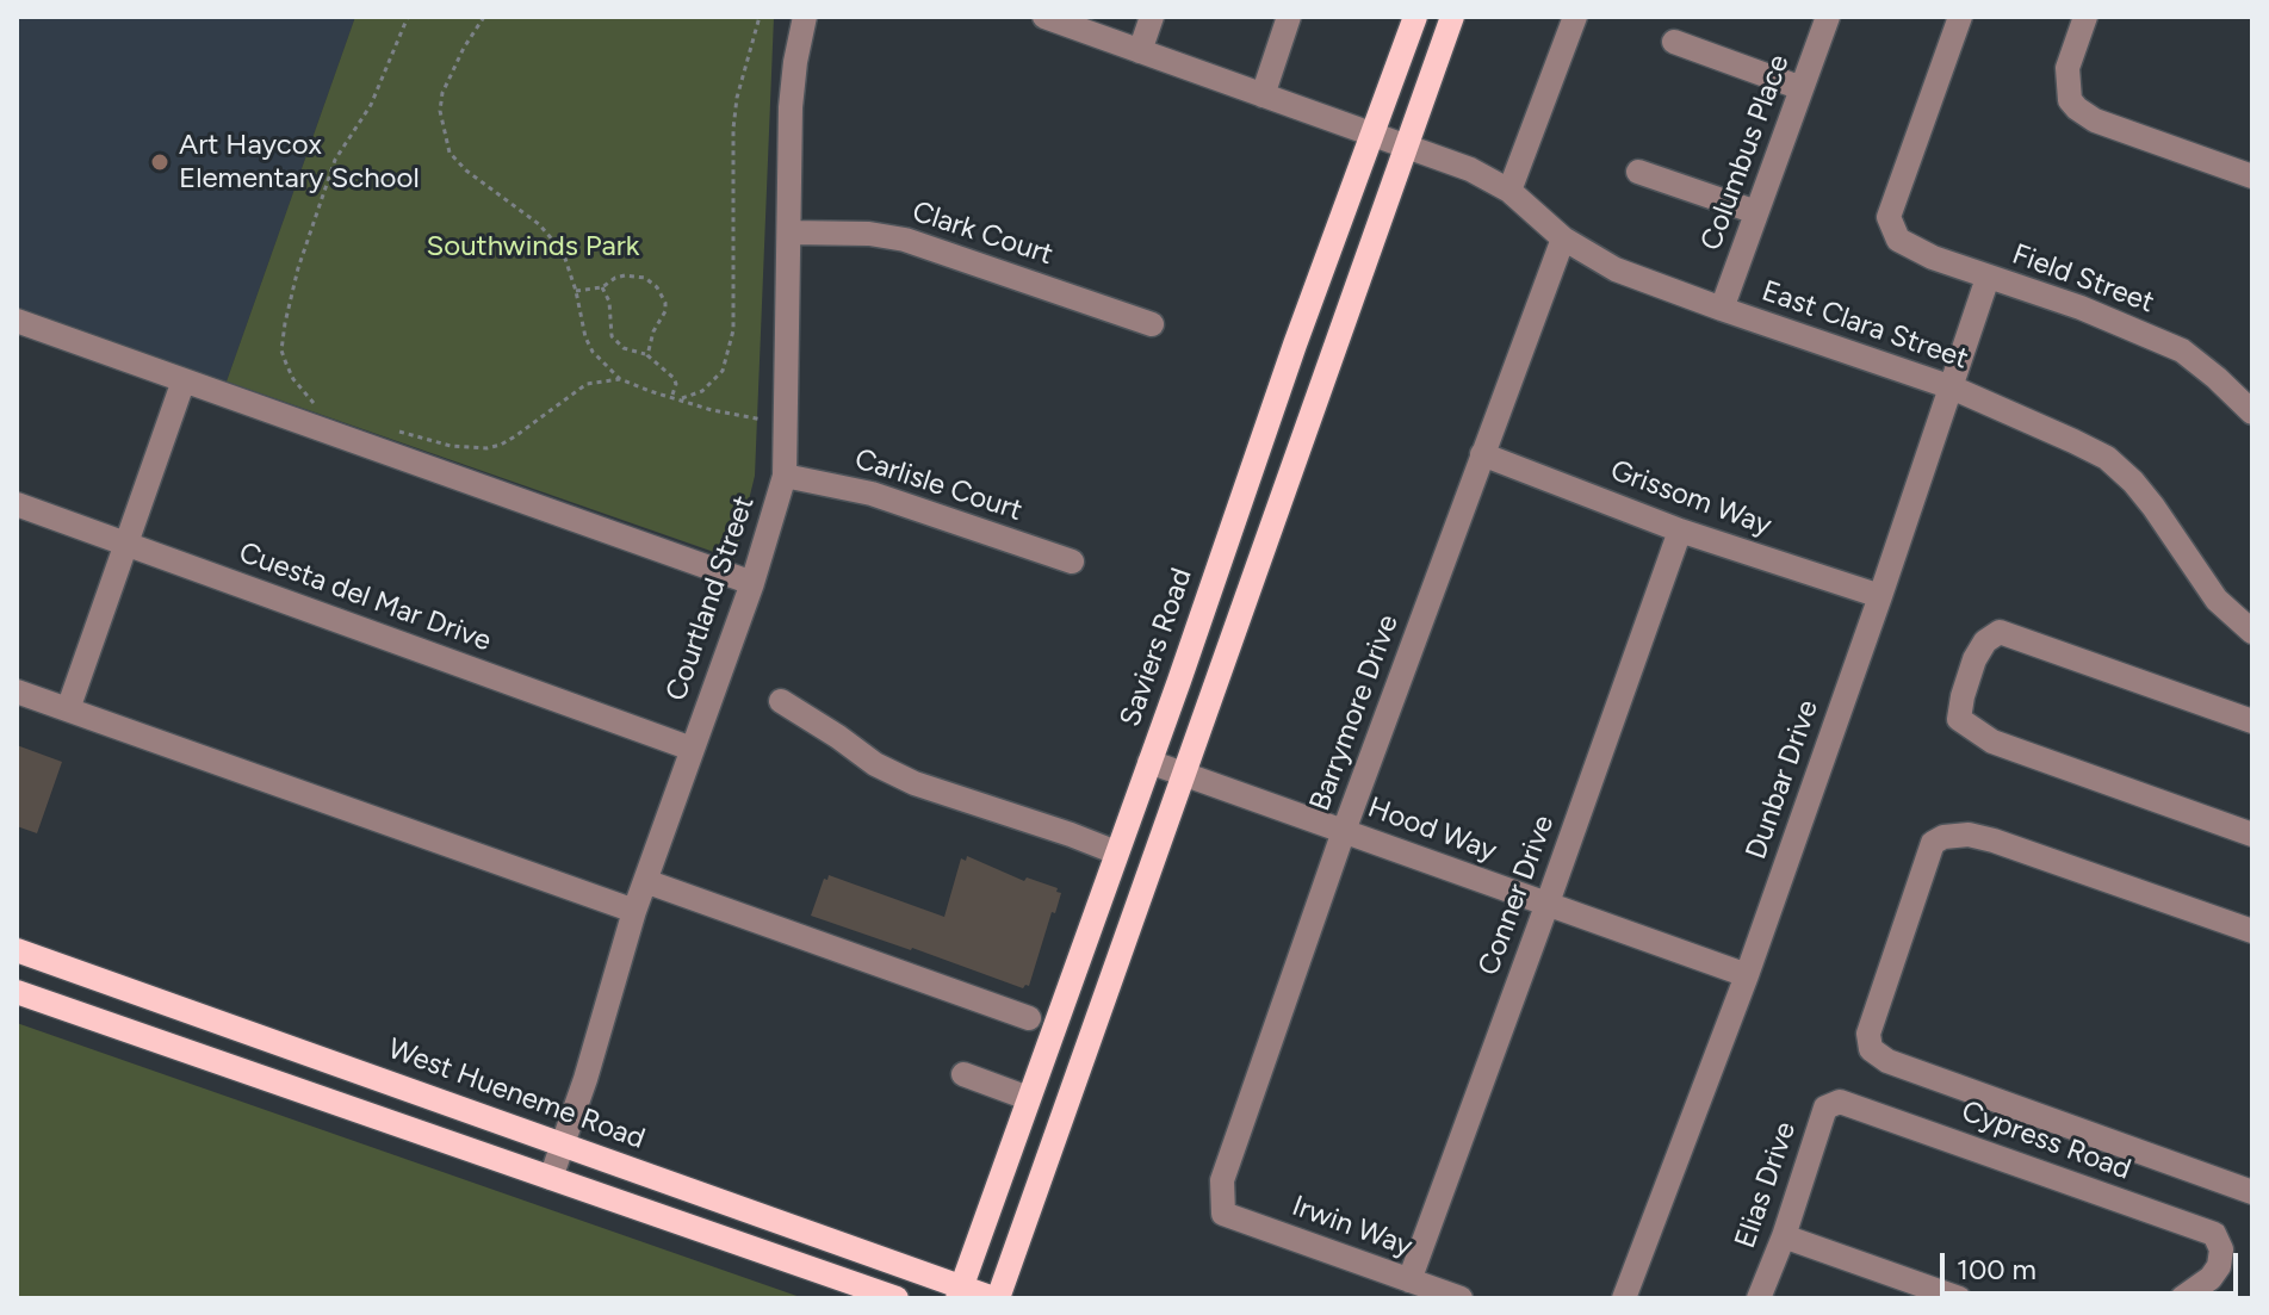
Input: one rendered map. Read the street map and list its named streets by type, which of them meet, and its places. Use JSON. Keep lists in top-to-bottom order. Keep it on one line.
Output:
{"streets":{"main road":["Saviers Road","West Hueneme Road"],"street":["Columbus Place","Clark Court","Field Street","East Clara Street","Carlisle Court","Grissom Way","Cuesta del Mar Drive","Courtland Street","Barrymore Drive","Dunbar Drive","Hood Way","Conner Drive","Cypress Road","Elias Drive","Irwin Way"]},"crossings":[["Columbus Place","East Clara Street"],["Clark Court","Courtland Street"],["Field Street","Dunbar Drive"],["East Clara Street","Saviers Road"],["East Clara Street","Barrymore Drive"],["East Clara Street","Dunbar Drive"],["Carlisle Court","Courtland Street"],["Grissom Way","Barrymore Drive"],["Grissom Way","Dunbar Drive"],["Grissom Way","Conner Drive"],["Cuesta del Mar Drive","Courtland Street"],["Courtland Street","West Hueneme Road"],["Saviers Road","Hood Way"],["Saviers Road","West Hueneme Road"],["Barrymore Drive","Hood Way"],["Barrymore Drive","Irwin Way"],["Dunbar Drive","Hood Way"],["Hood Way","Conner Drive"],["Conner Drive","Irwin Way"],["Cypress Road","Elias Drive"]],"parks":["Southwinds Park"],"places":["Art Haycox Elementary School"],"scale_bar":"100 m"}
